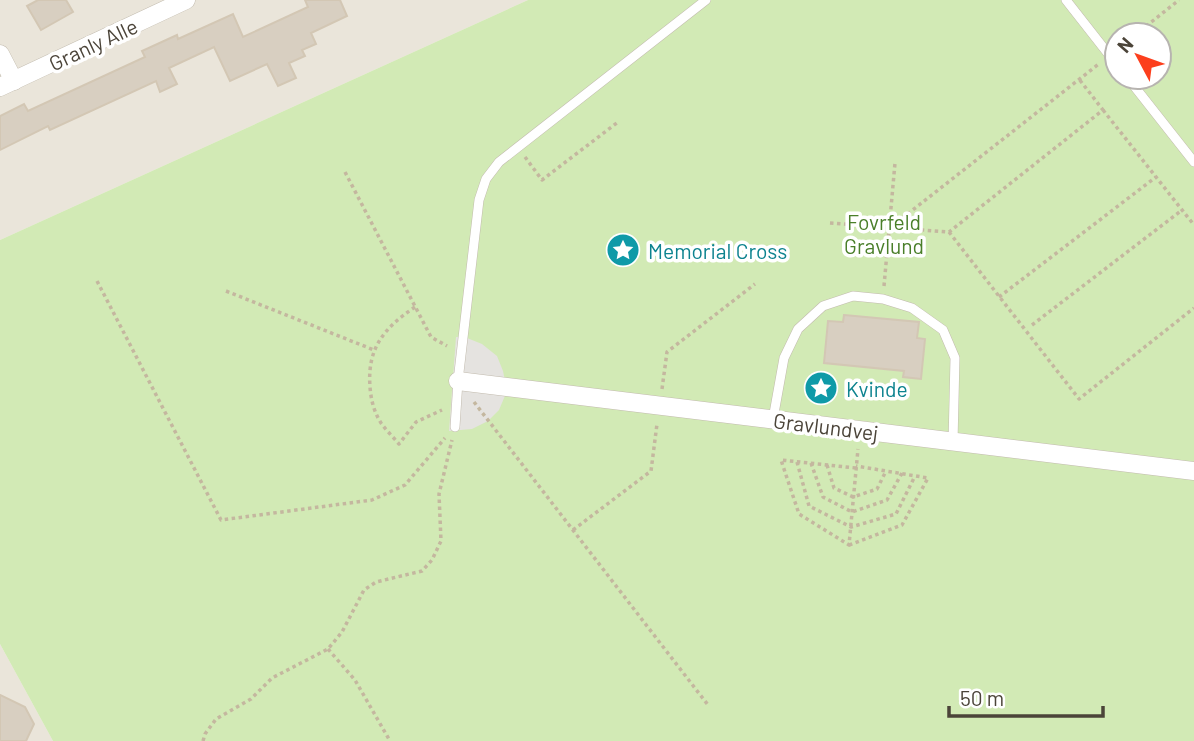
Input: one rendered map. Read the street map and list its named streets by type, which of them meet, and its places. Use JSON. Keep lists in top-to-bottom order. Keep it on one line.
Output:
{"streets":{"street":["Granly Alle","Gravlundvej"]},"parks":["Fovrfeld Gravlund"],"places":{"place":["Memorial Cross","Kvinde"]},"scale_bar":"50 m","north":"top left"}
